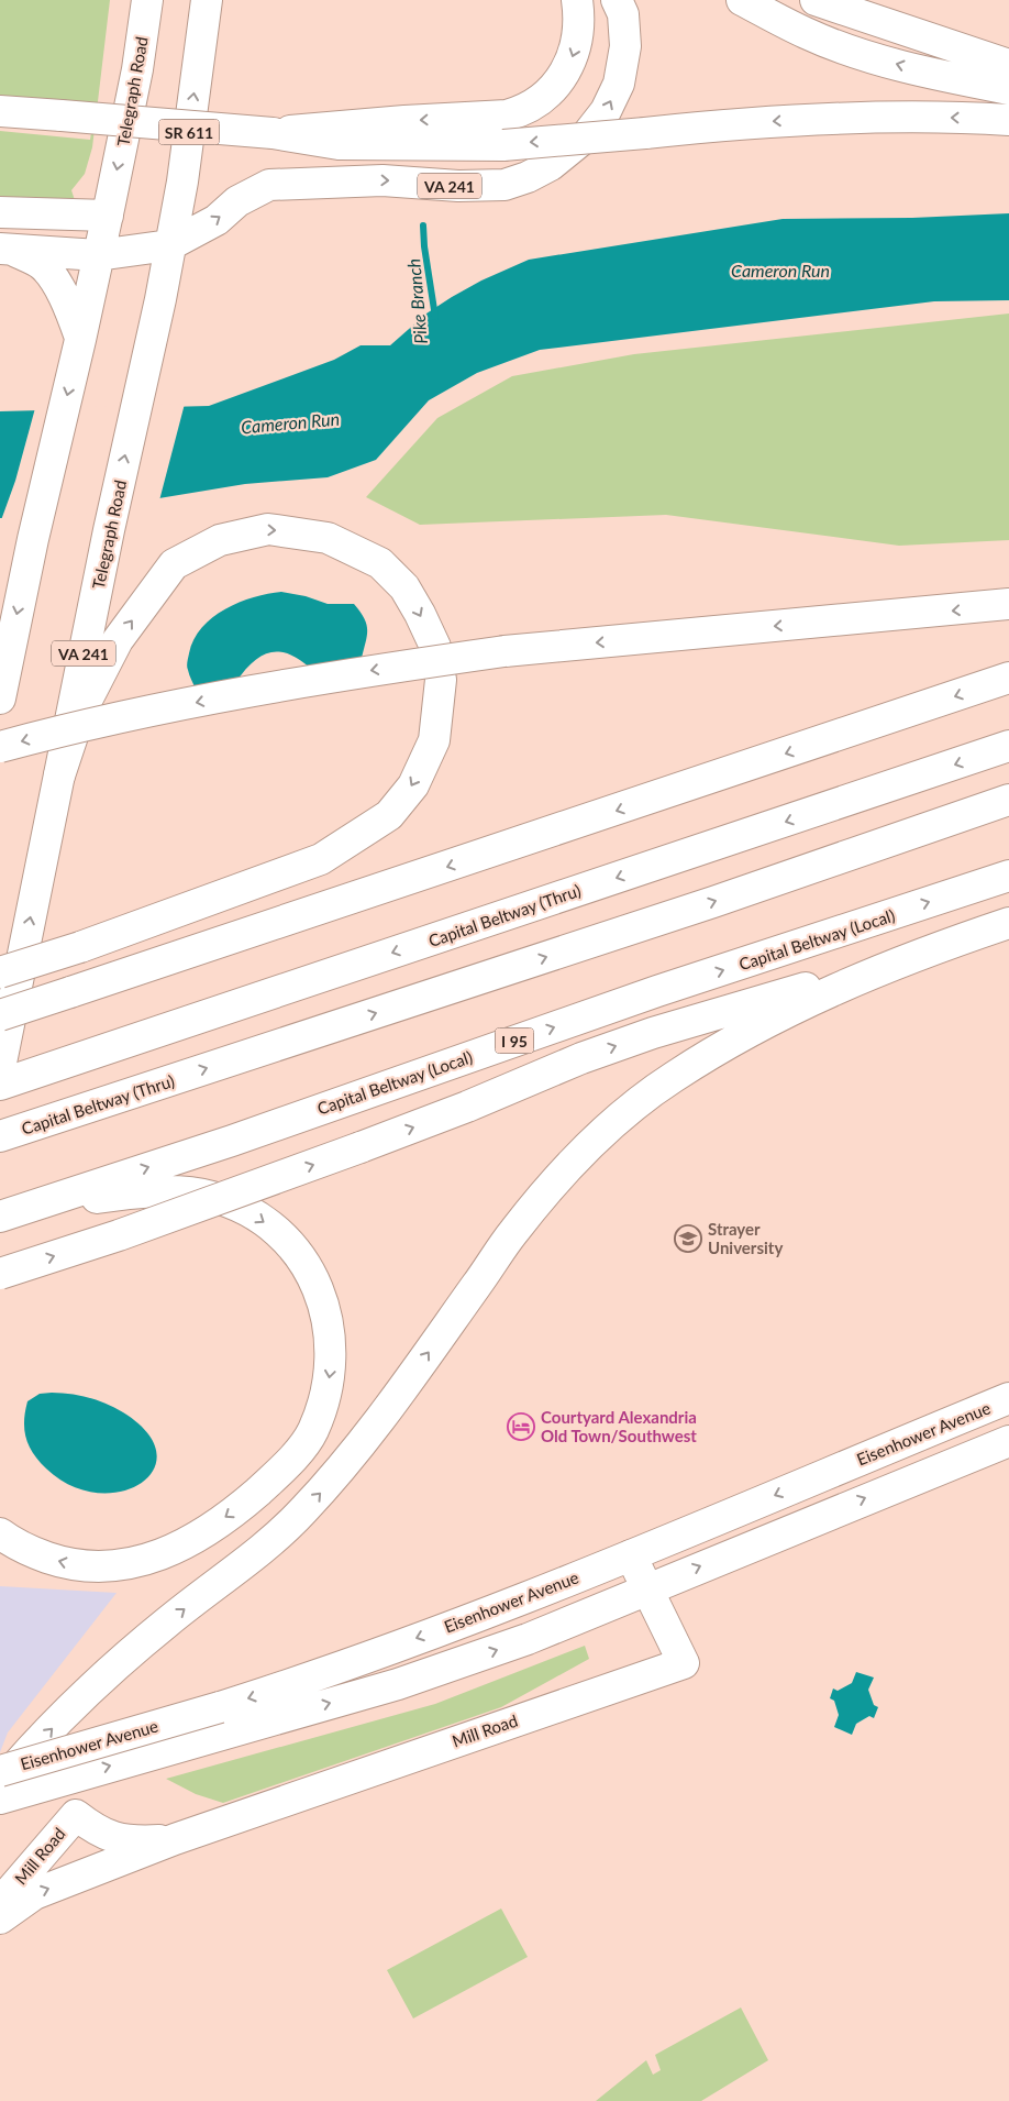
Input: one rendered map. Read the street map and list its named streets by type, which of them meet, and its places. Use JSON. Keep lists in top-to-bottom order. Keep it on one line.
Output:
{"streets":{"main road":["Telegraph Road","SR 611","VA 241","Capital Beltway (Thru)","Capital Beltway (Local)","I 95","Eisenhower Avenue","Mill Road"]},"crossings":[["Telegraph Road","VA 241"],["Eisenhower Avenue","Mill Road"]],"water":["Cameron Run","Pike Branch"],"places":{"school or university":["Strayer University"],"hotel":["Courtyard Alexandria Old Town/Southwest"]}}
